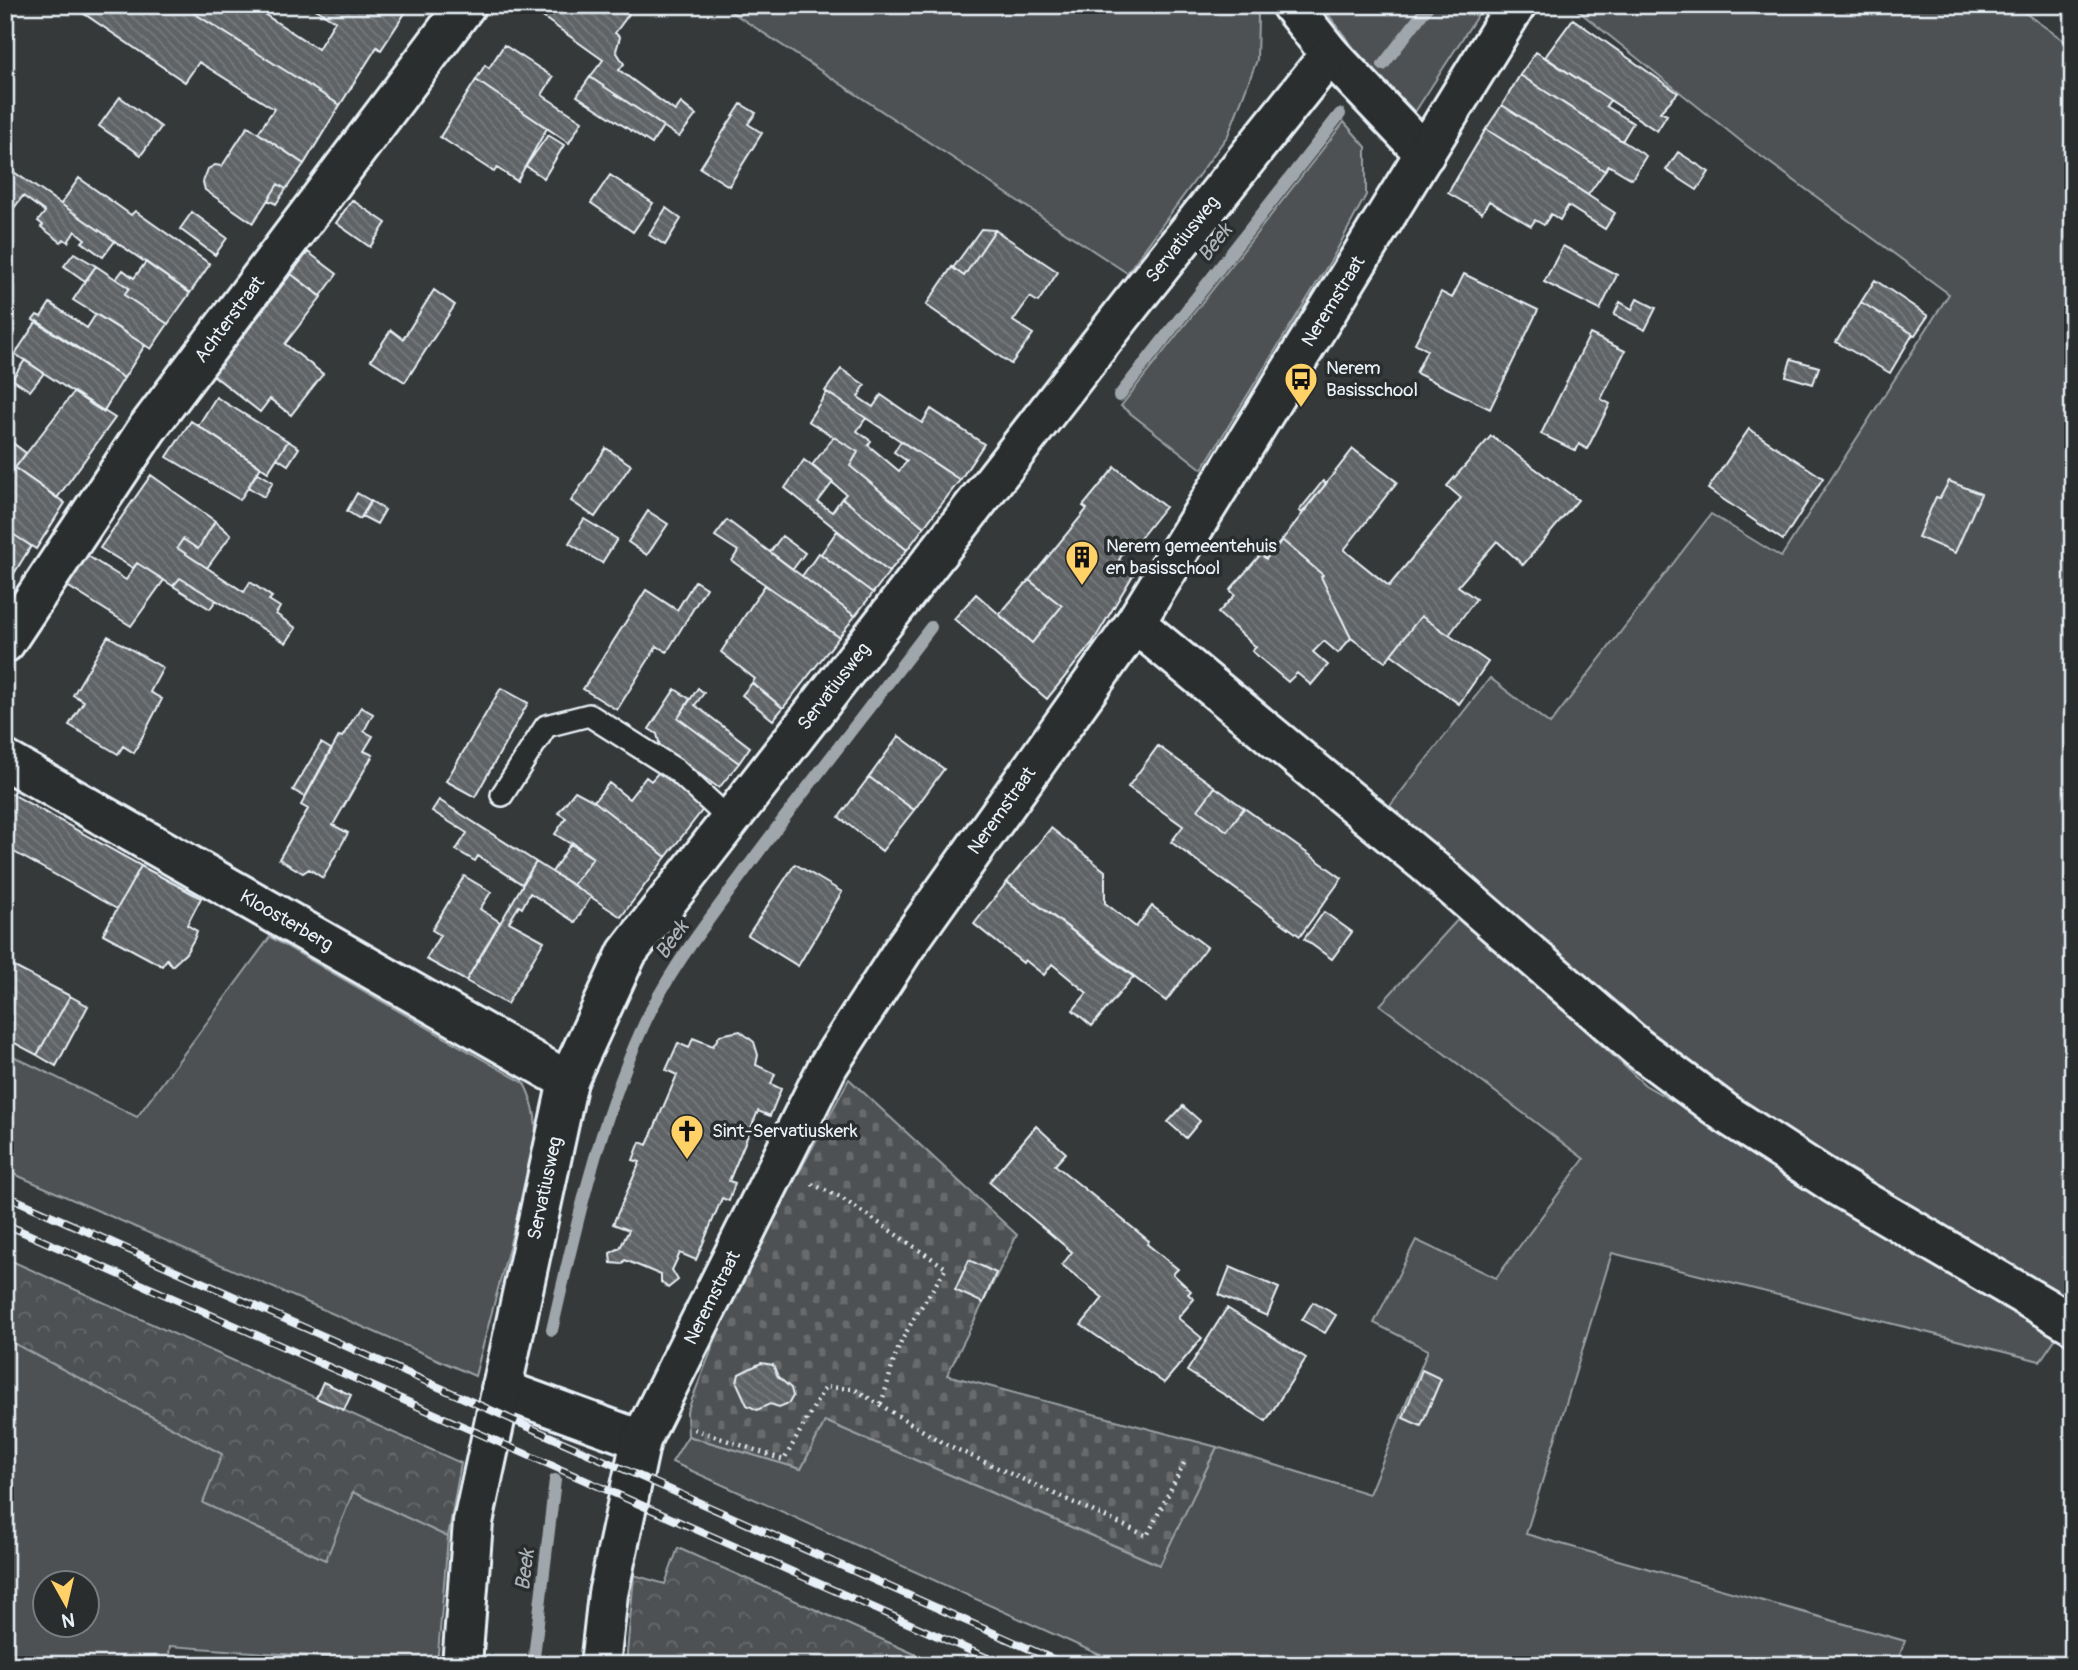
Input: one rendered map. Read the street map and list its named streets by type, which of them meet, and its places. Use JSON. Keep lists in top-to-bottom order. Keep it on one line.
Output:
{"streets":{"street":["Servatiusweg","Neremstraat","Achterstraat","Kloosterberg"]},"crossings":[["Servatiusweg","Kloosterberg"]],"water":["Beek"],"places":{"bus stop":["Nerem Basisschool"],"building":["Nerem gemeentehuis en basisschool"],"church":["Sint-Servatiuskerk"]},"north":"bottom"}
